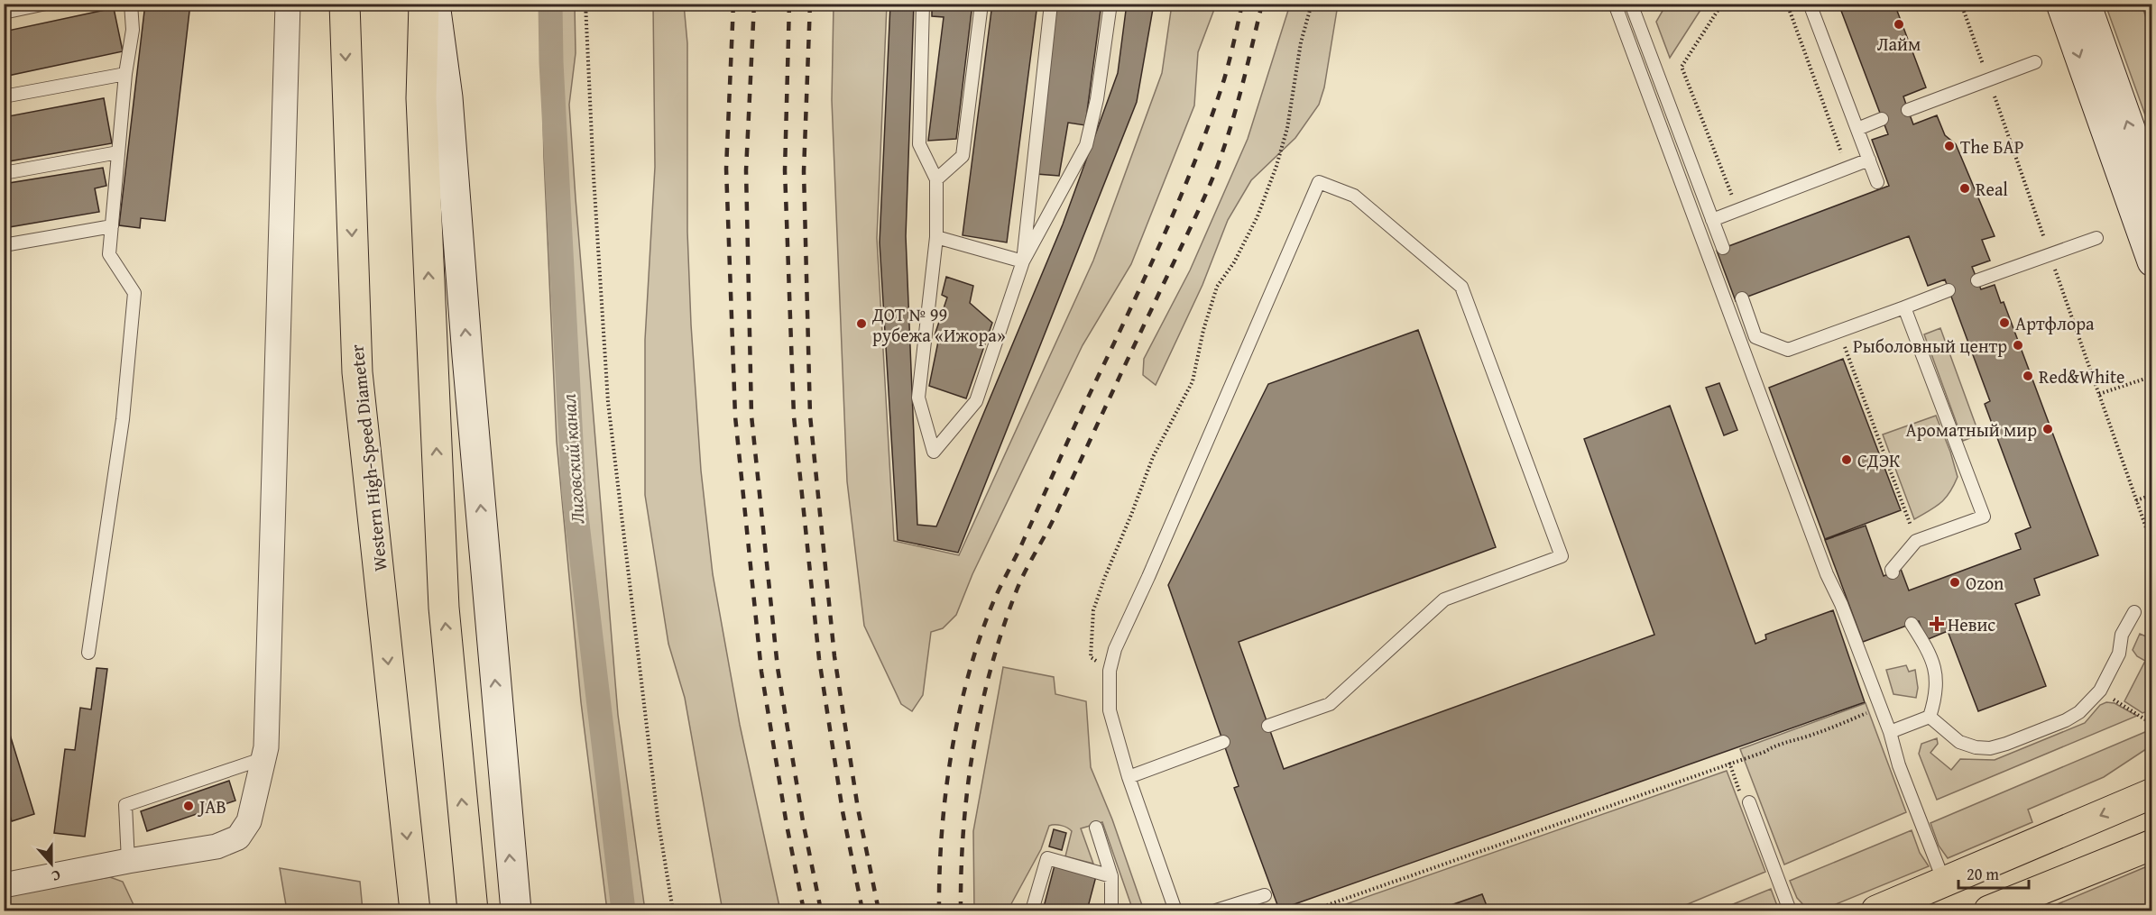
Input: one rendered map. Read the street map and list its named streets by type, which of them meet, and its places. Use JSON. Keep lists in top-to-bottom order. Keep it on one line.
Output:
{"streets":{"main road":["Western High-Speed Diameter"]},"water":["Лиговский канал"],"places":{"other":["Лайм","The БАР","Real","Артфлора","ДОТ № 99 рубежа «Ижора»","Рыболовный центр","Red&White","Ароматный мир","СДЭК","Ozon","JAB"],"health":["Невис"]},"scale_bar":"20 m","north":"bottom"}
